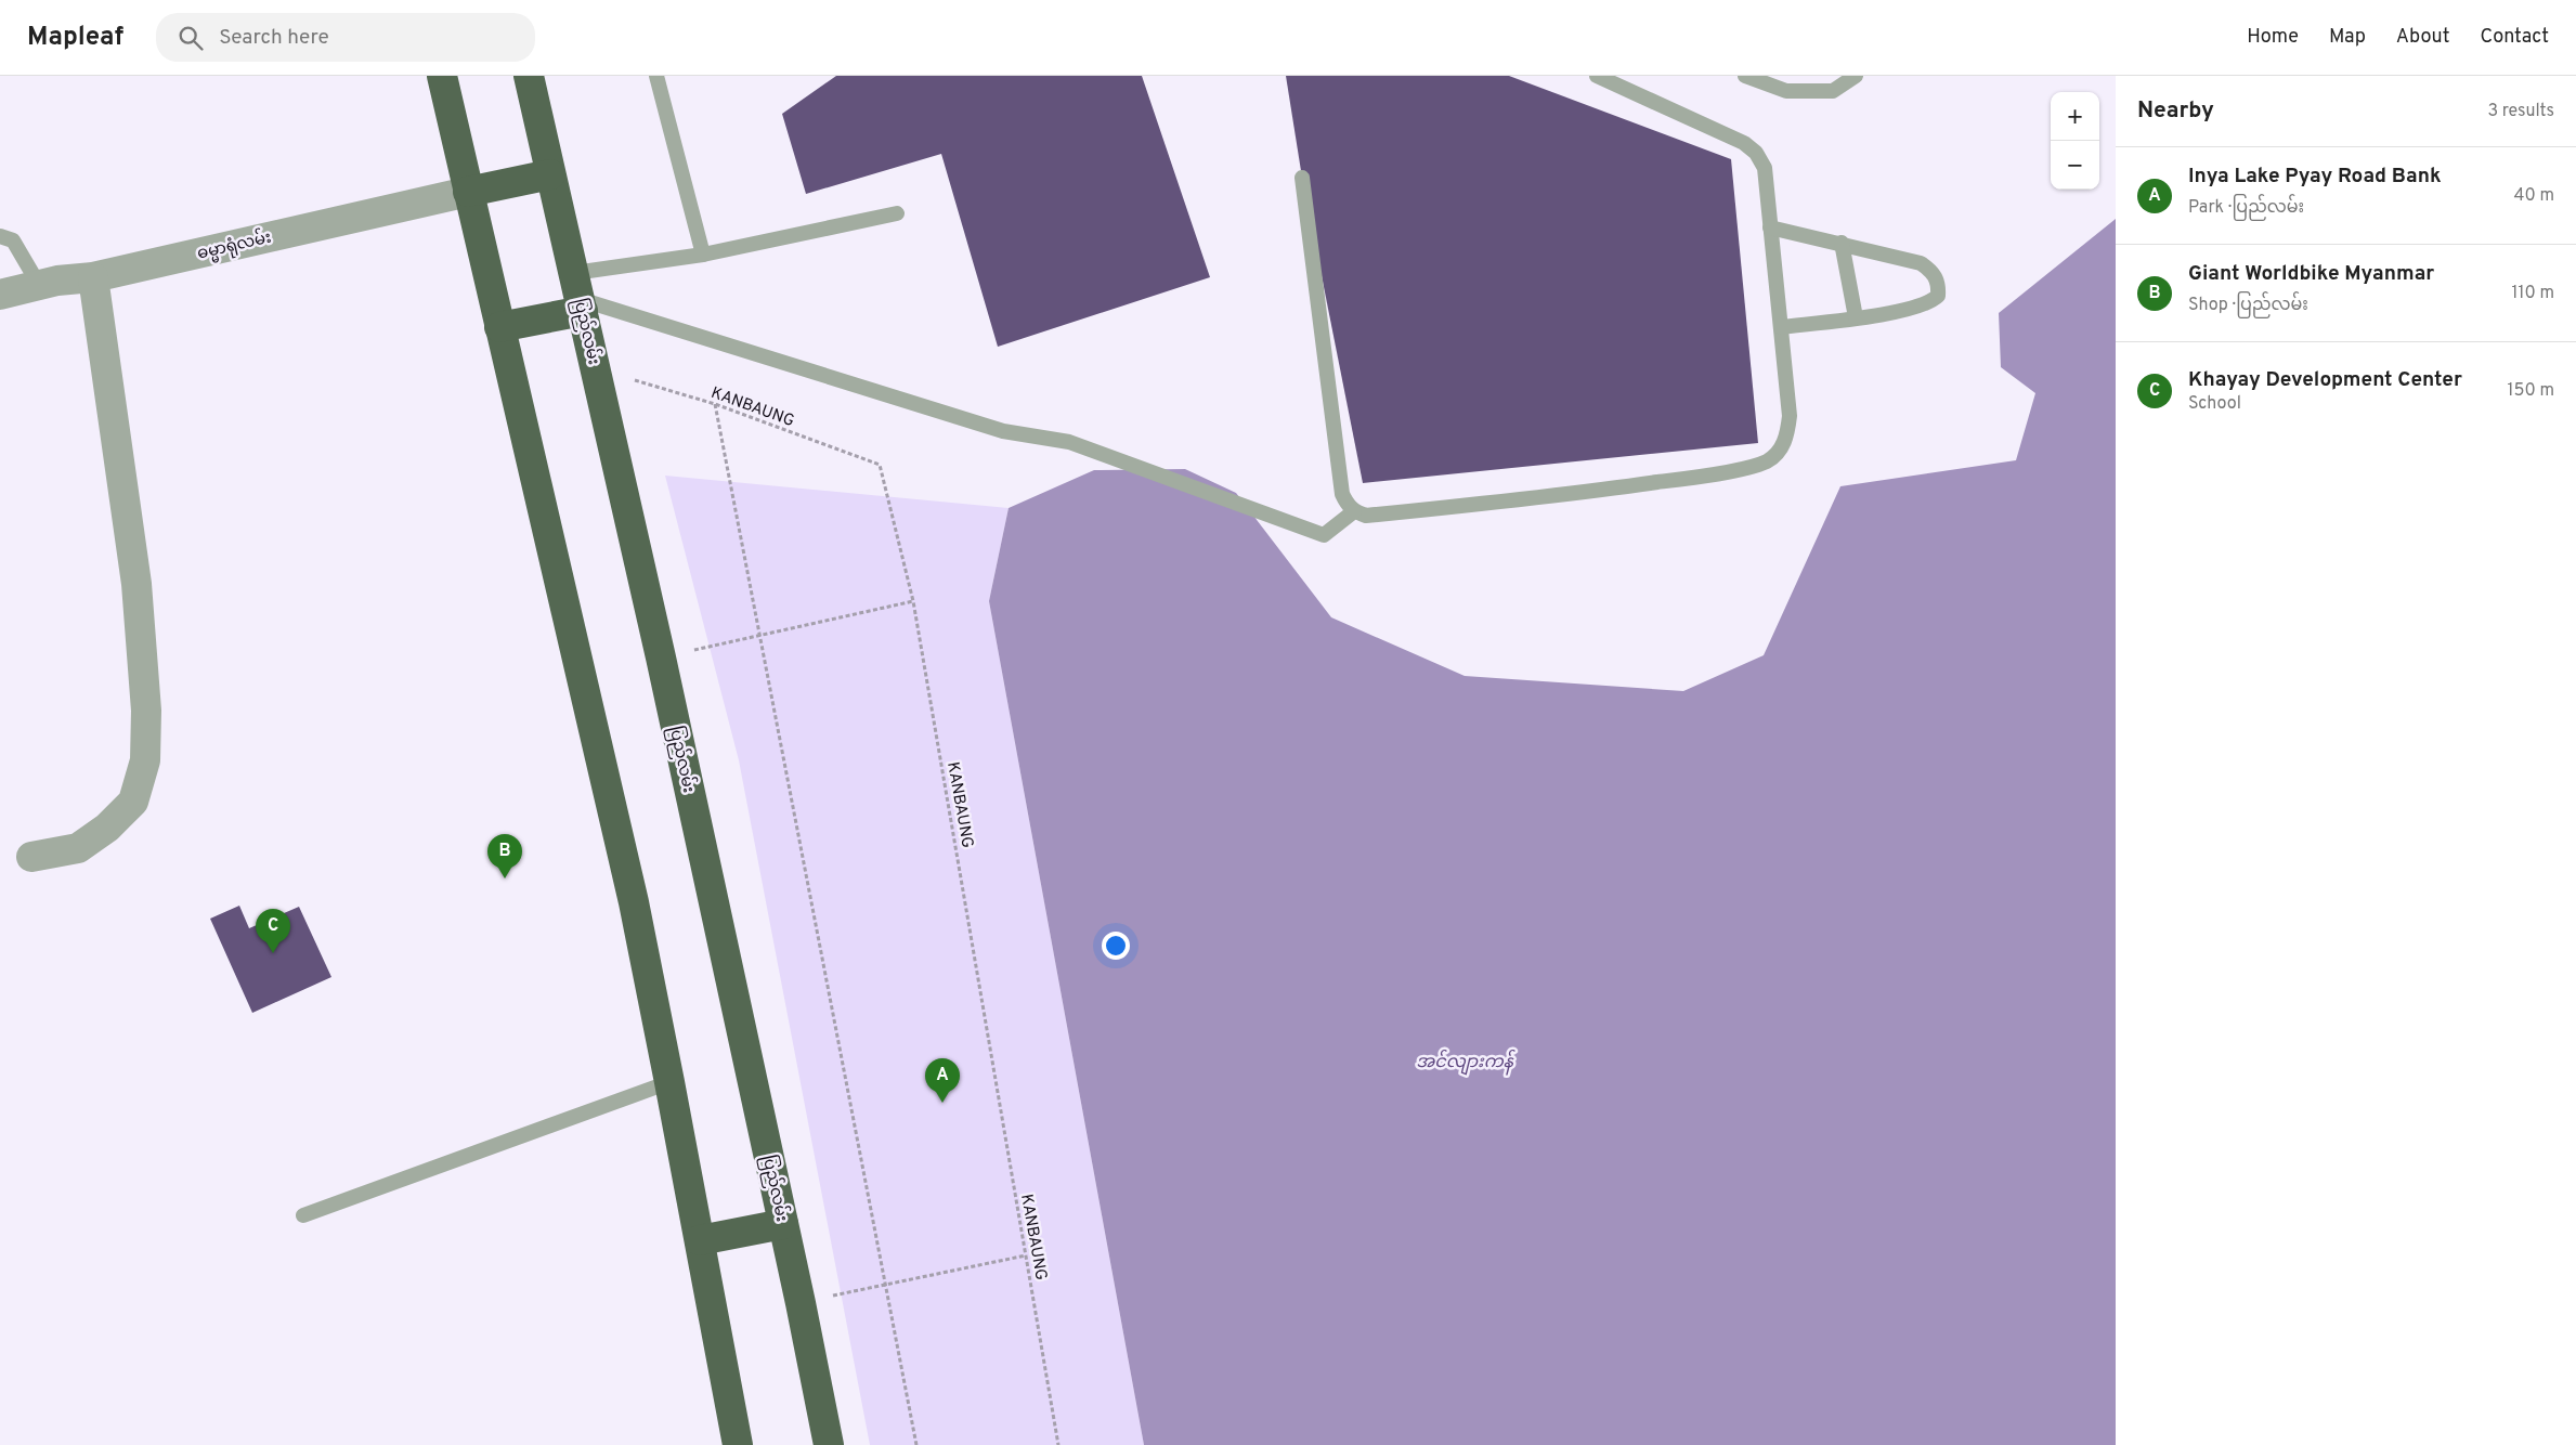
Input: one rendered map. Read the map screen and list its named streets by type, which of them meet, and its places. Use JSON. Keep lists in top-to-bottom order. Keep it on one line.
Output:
{"streets":{"highway":["ပြည်လမ်း"],"street":["ဓမ္မာရုံလမ်း"],"path":["KANBAUNG"]},"crossings":[["ပြည်လမ်း","KANBAUNG"]],"water":["အင်လျားကန်"],"page":{"header":"Mapleaf","search":"Search here","nav":["Home","Map","About","Contact"],"heading":["Nearby","3 results"],"map_buttons":["+","−"],"list":[{"mark":"A","name":"Inya Lake Pyay Road Bank","note":"Park · ပြည်လမ်း","value":"40 m"},{"mark":"B","name":"Giant Worldbike Myanmar","note":"Shop · ပြည်လမ်း","value":"110 m"},{"mark":"C","name":"Khayay Development Center","note":"School","value":"150 m"}],"pins":["B","C","A"]}}
